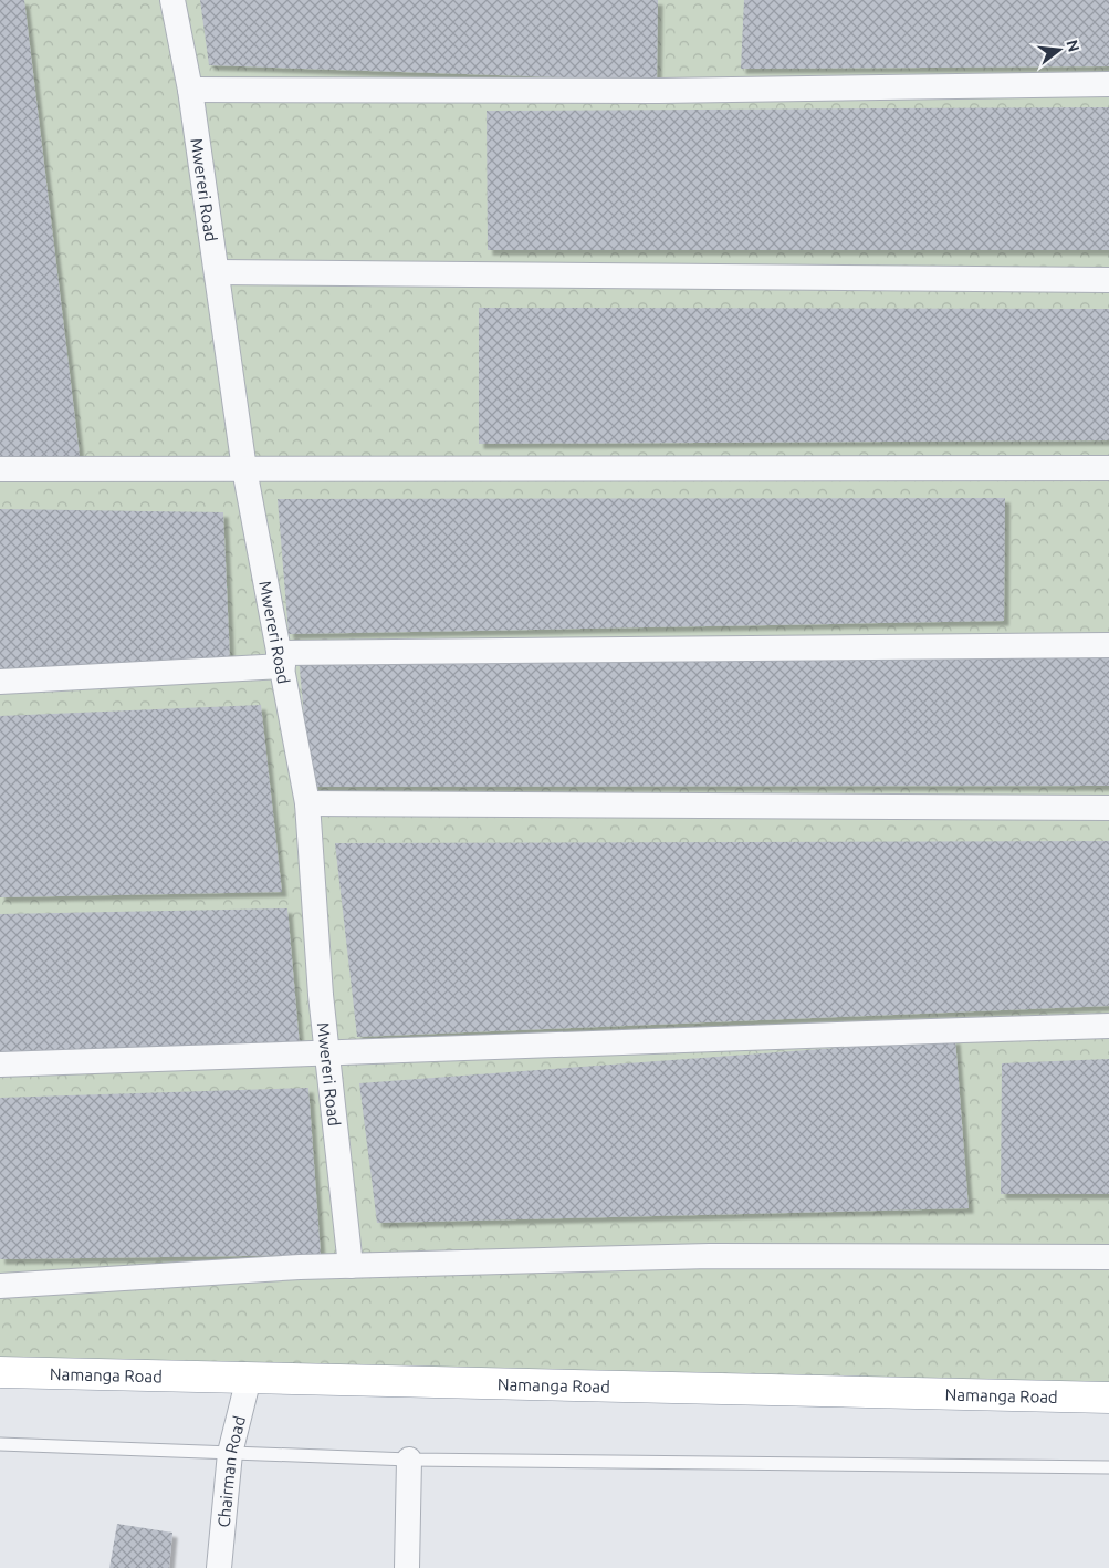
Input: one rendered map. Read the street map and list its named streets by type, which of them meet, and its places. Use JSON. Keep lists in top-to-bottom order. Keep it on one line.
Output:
{"streets":{"highway":["Namanga Road"],"street":["Mwereri Road","Chairman Road"]},"crossings":[["Namanga Road","Chairman Road"]],"north":"right"}
